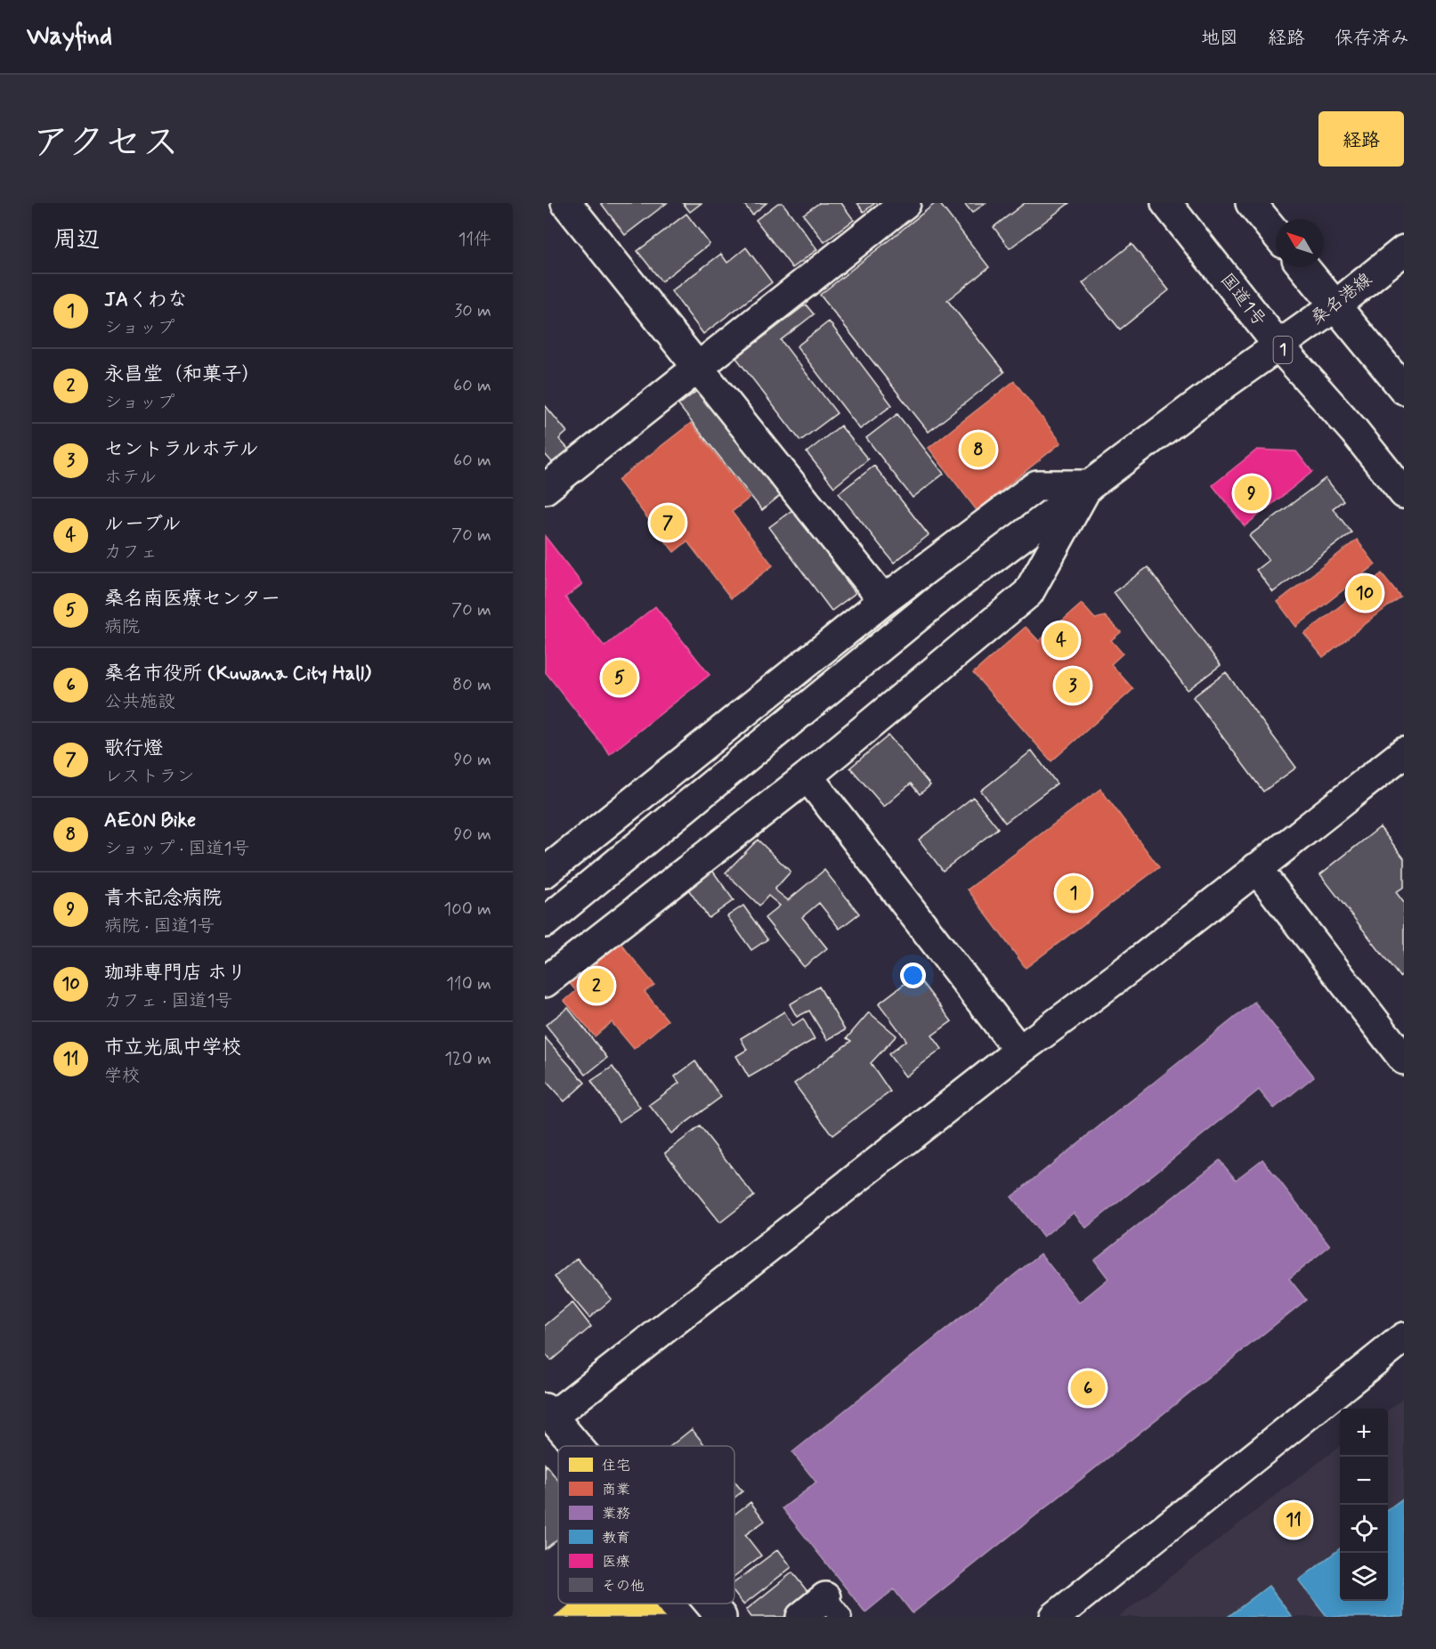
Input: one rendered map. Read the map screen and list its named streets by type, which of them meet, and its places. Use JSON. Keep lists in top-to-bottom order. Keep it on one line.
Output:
{"streets":{"main road":["桑名港線","国道1号","1"]},"crossings":[["桑名港線","国道1号"]],"legend":["住宅","商業","業務","教育","医療","その他"],"north":"top left","page":{"header":"Wayfind","nav":["地図","経路","保存済み"],"title":"アクセス","buttons":"経路","heading":["周辺","11件"],"list":[{"mark":"1","name":"JAくわな","note":"ショップ","value":"30 m"},{"mark":"2","name":"永昌堂（和菓子）","note":"ショップ","value":"60 m"},{"mark":"3","name":"セントラルホテル","note":"ホテル","value":"60 m"},{"mark":"4","name":"ルーブル","note":"カフェ","value":"70 m"},{"mark":"5","name":"桑名南医療センター","note":"病院","value":"70 m"},{"mark":"6","name":"桑名市役所 (Kuwana City Hall)","note":"公共施設","value":"80 m"},{"mark":"7","name":"歌行燈","note":"レストラン","value":"90 m"},{"mark":"8","name":"AEON Bike","note":"ショップ · 国道1号","value":"90 m"},{"mark":"9","name":"青木記念病院","note":"病院 · 国道1号","value":"100 m"},{"mark":"10","name":"珈琲専門店 ホリ","note":"カフェ · 国道1号","value":"110 m"},{"mark":"11","name":"市立光風中学校","note":"学校","value":"120 m"}],"pins":["8","9","7","10","4","5","3","1","2","6","11"],"map_buttons":["+","−"]}}
